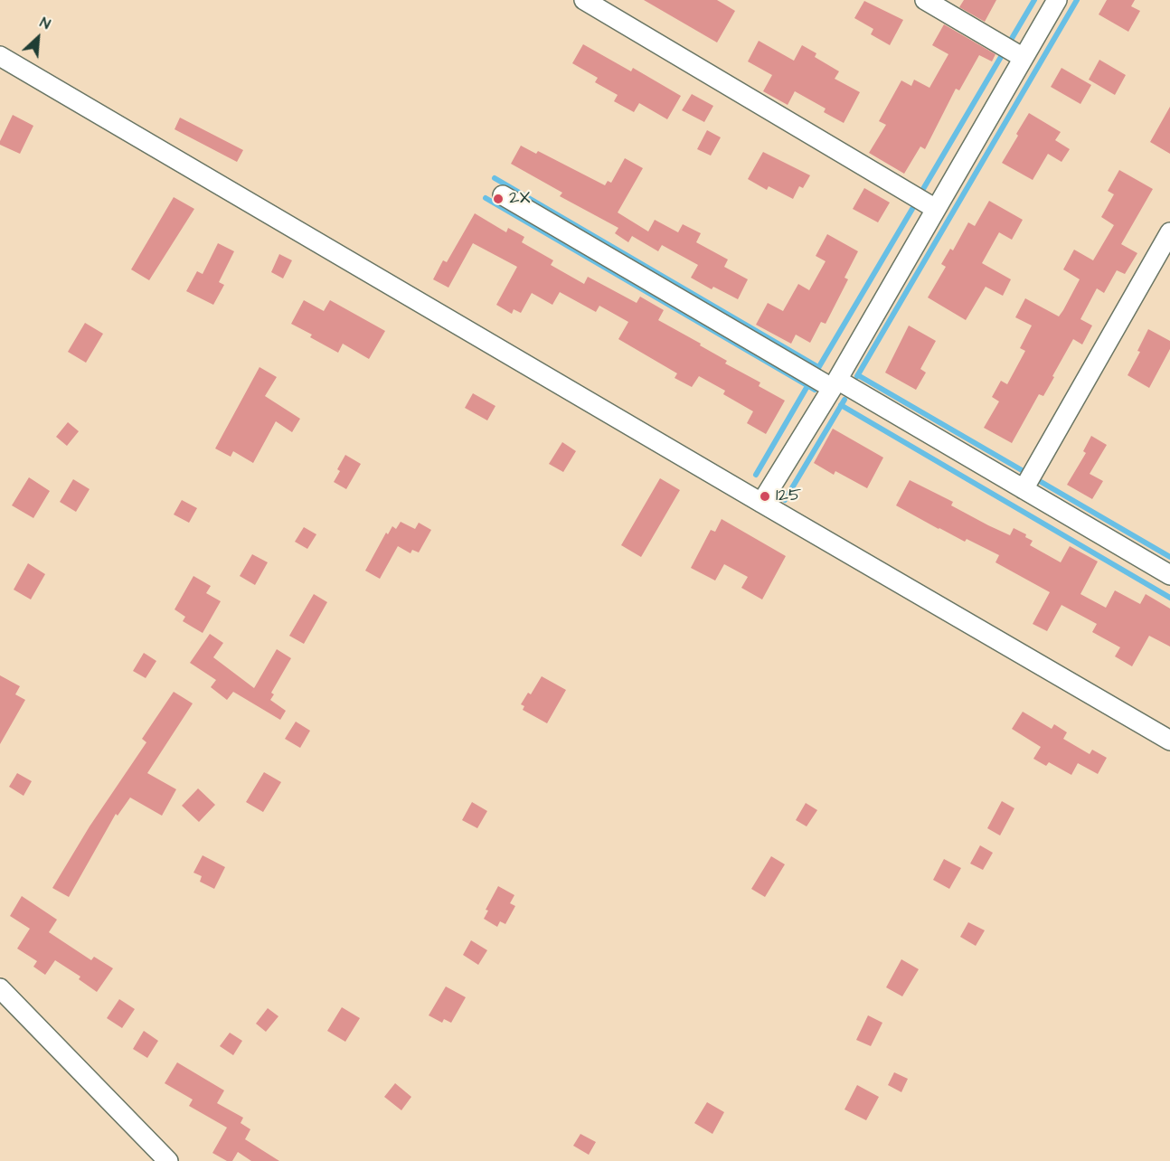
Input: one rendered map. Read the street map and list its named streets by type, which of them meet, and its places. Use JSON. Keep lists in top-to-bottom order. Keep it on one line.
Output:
{"places":["2X","125"],"north":"top right"}
